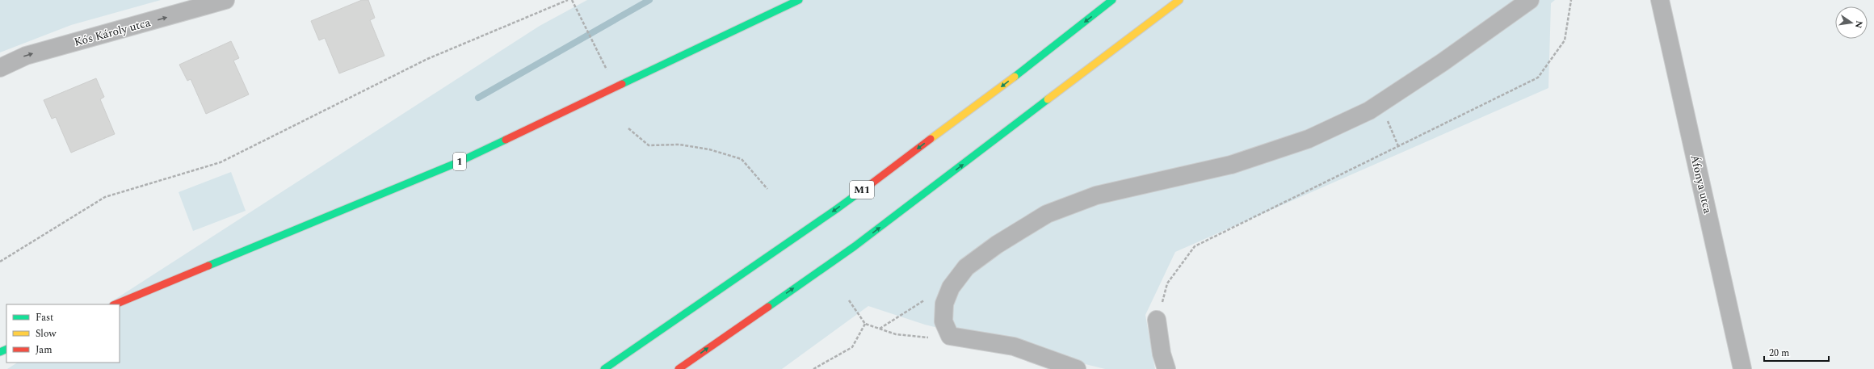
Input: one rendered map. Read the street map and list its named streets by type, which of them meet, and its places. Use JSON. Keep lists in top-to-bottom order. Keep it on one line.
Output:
{"streets":{"main road":["1","M1"],"street":["Kós Károly utca","Áfonya utca"]},"one_way":["Kós Károly utca"],"legend":["Fast","Slow","Jam"],"scale_bar":"20 m","north":"right"}
